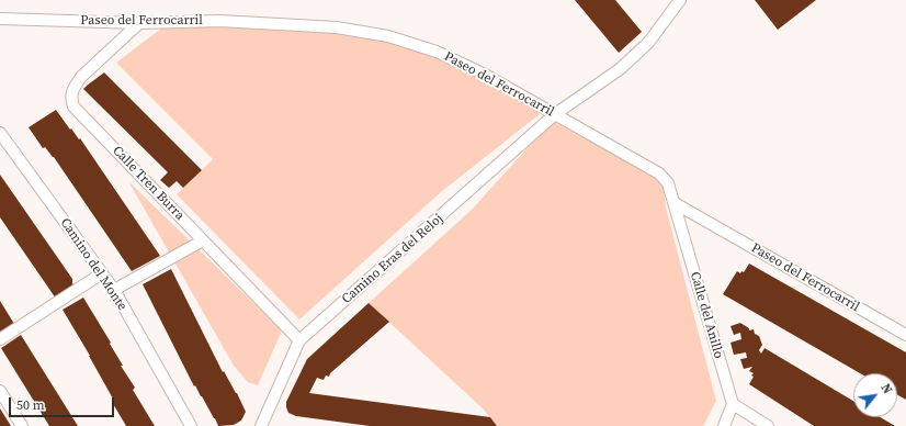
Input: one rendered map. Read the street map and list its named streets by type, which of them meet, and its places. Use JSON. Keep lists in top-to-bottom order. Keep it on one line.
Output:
{"streets":{"street":["Paseo del Ferrocarril","Calle Tren Burra","Camino Eras del Reloj","Camino del Monte","Calle del Anillo"]},"crossings":[["Paseo del Ferrocarril","Calle Tren Burra"],["Paseo del Ferrocarril","Camino Eras del Reloj"],["Paseo del Ferrocarril","Calle del Anillo"],["Calle Tren Burra","Camino Eras del Reloj"]],"scale_bar":"50 m","north":"top right"}
